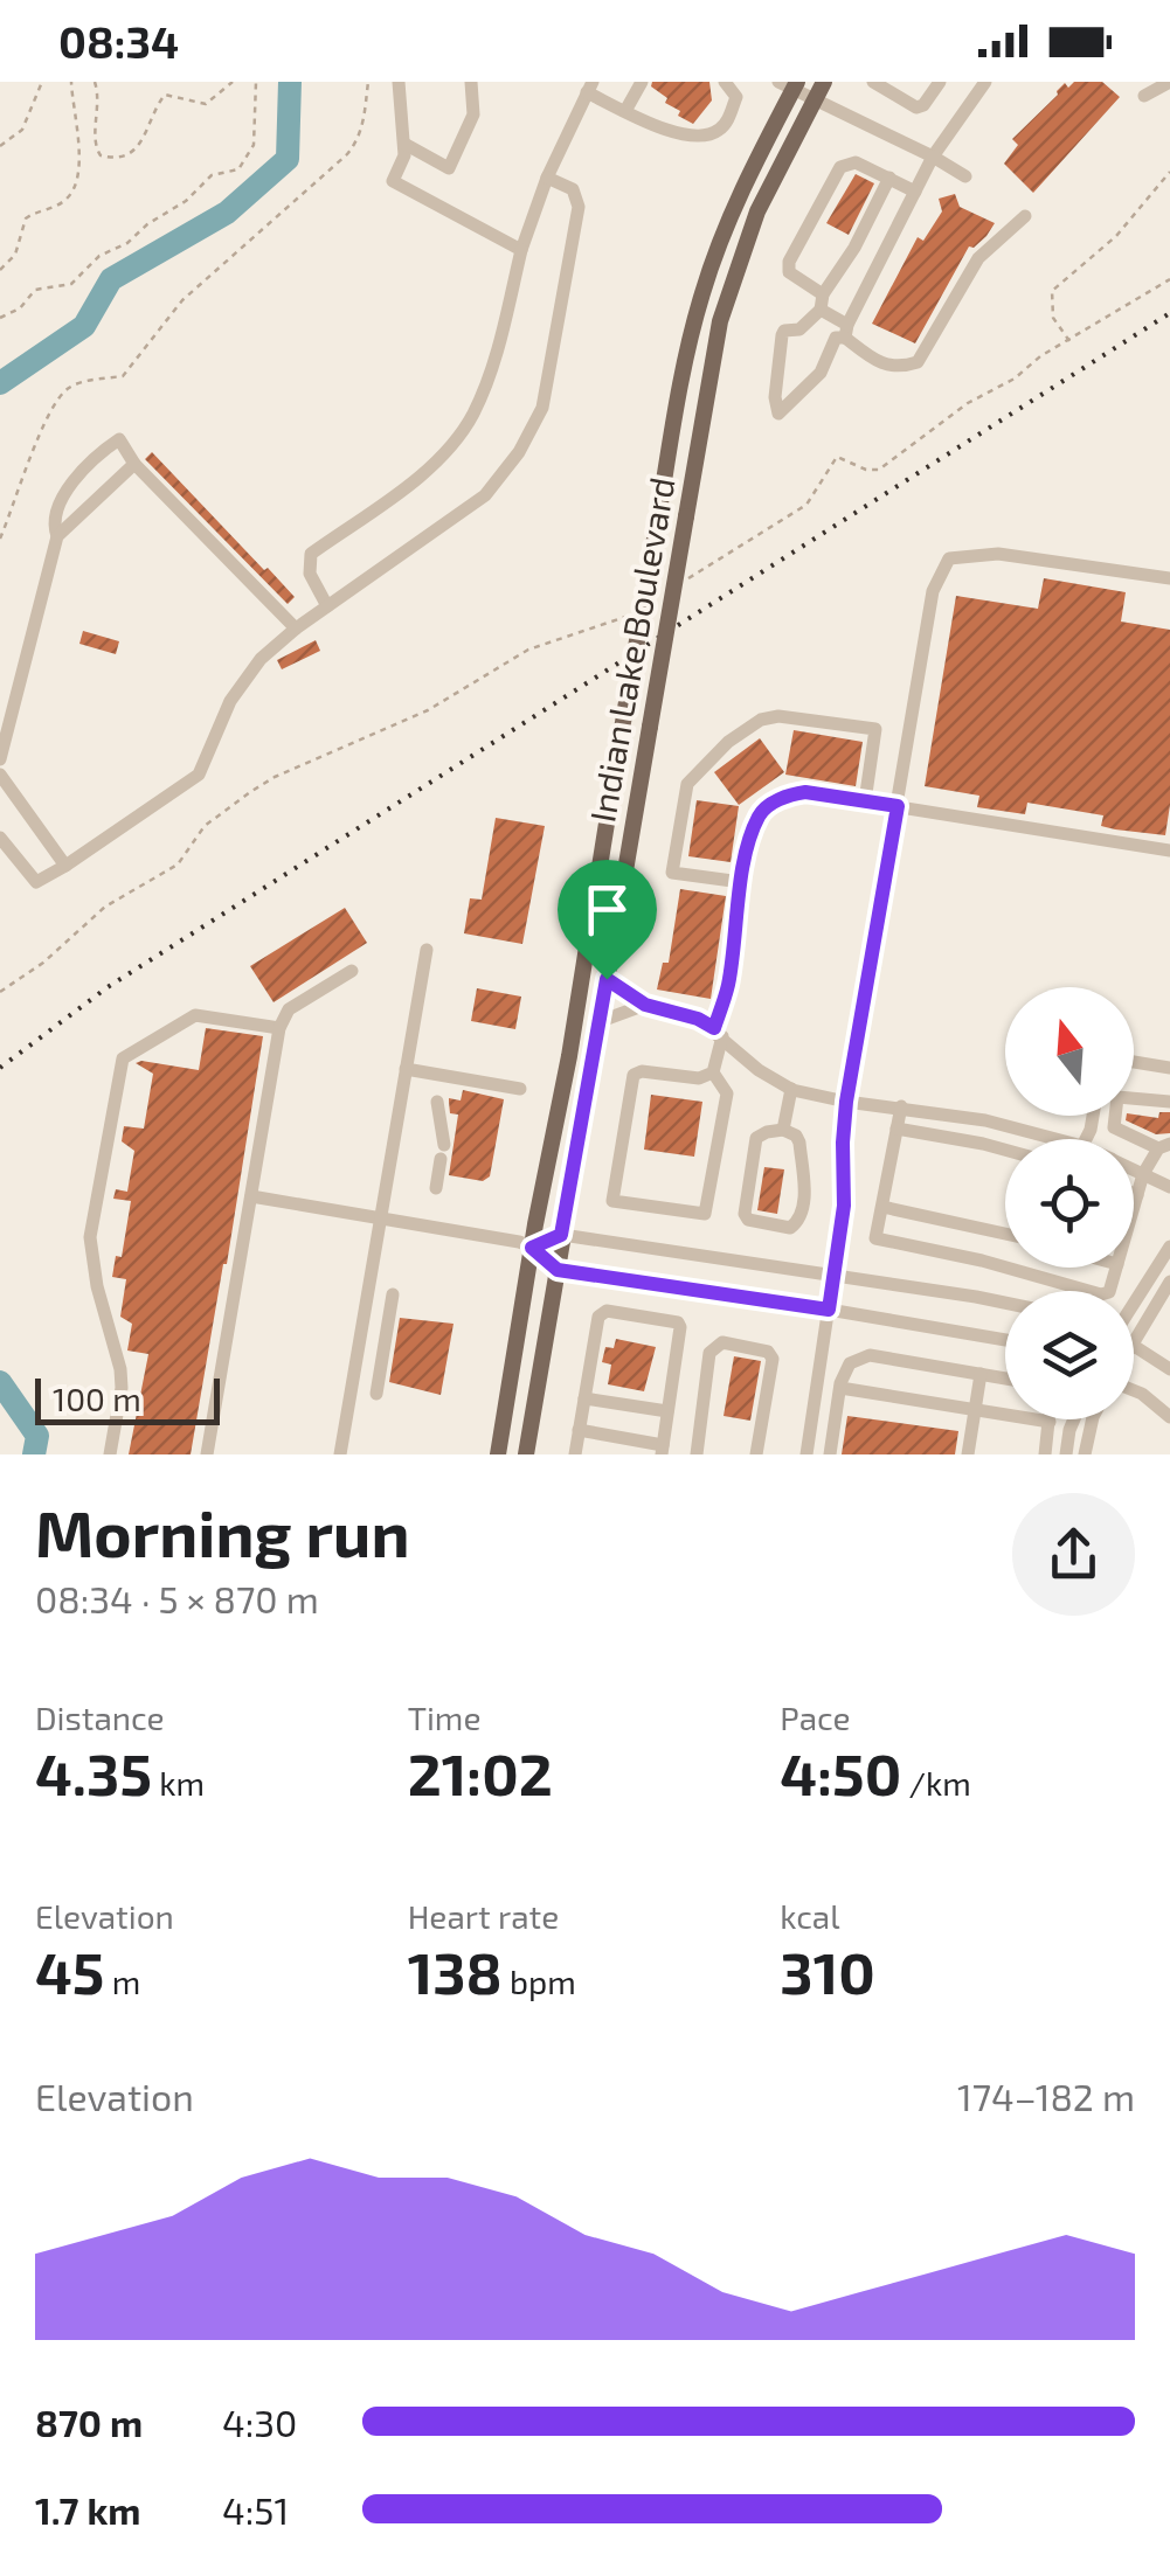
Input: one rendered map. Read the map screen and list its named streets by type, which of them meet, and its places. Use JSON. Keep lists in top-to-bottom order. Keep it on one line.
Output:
{"streets":{"main road":["Indian Lake Boulevard"]},"scale_bar":"100 m","north":"top","page":{"status":"08:34","scale":"100 m","heading":["Morning run","08:34 · 5 × 870 m"],"stats":[["Distance","4.35 km"],["Time","21:02"],["Pace","4:50 /km"],["Elevation","45 m"],["Heart rate","138 bpm"],["kcal","310"]],"chart":["Elevation","174–182 m"],"list":[{"name":"870 m","note":"4:30"},{"name":"1.7 km","note":"4:51"}]}}
